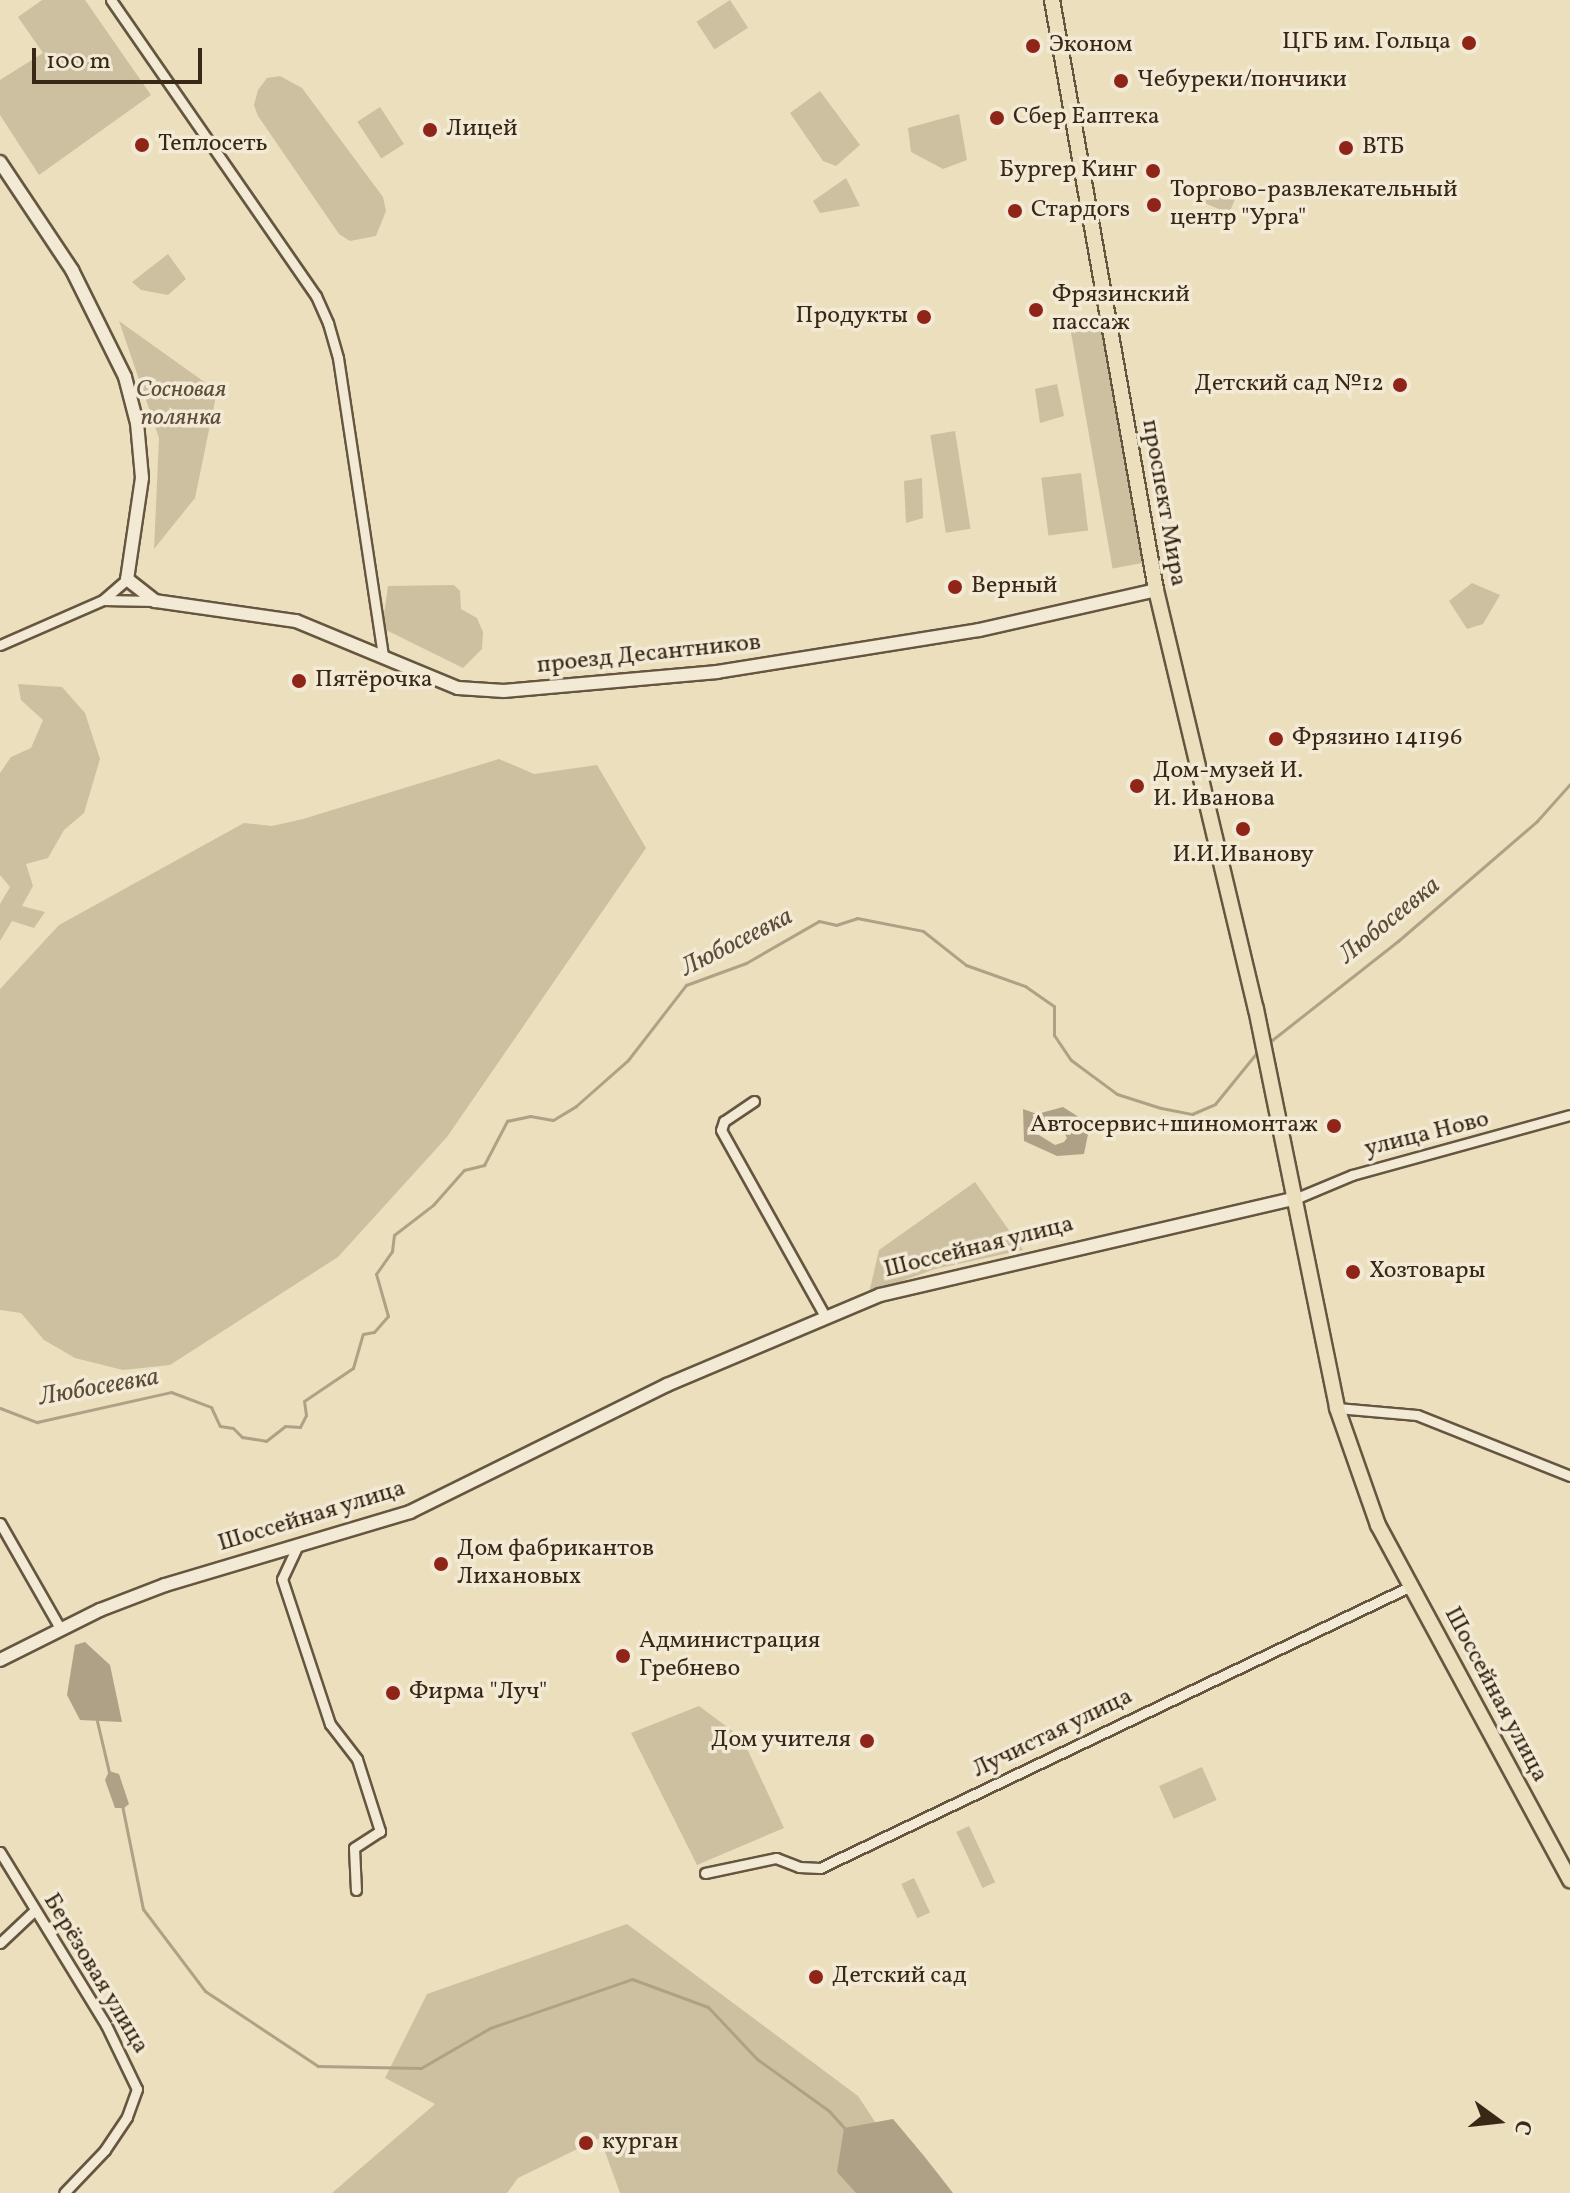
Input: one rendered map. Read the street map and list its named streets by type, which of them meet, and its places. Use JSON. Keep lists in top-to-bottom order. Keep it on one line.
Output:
{"streets":{"main road":["проспект Мира","Шоссейная улица"],"street":["проезд Десантников","улица Ново","Лучистая улица","Берёзовая улица"]},"crossings":[["проспект Мира","проезд Десантников"],["проспект Мира","улица Ново"],["проспект Мира","Шоссейная улица"],["улица Ново","Шоссейная улица"],["Шоссейная улица","Лучистая улица"]],"water":["Любосеевка"],"parks":["Сосновая полянка"],"places":["ЦГБ им. Гольца","Эконом","Чебуреки/пончики","Сбер Еаптека","Лицей","Теплосеть","ВТБ","Бургер Кинг","Торгово-развлекательный центр \"Урга\"","Стардогs","Фрязинский пассаж","Продукты","Детский сад №12","Верный","Пятёрочка","Фрязино 141196","Дом-музей И. И. Иванова","И.И.Иванову","Автосервис+шиномонтаж","Хозтовары","Дом фабрикантов Лихановых","Администрация Гребнево","Фирма \"Луч\"","Дом учителя","Детский сад","курган"],"scale_bar":"100 m","north":"right"}
